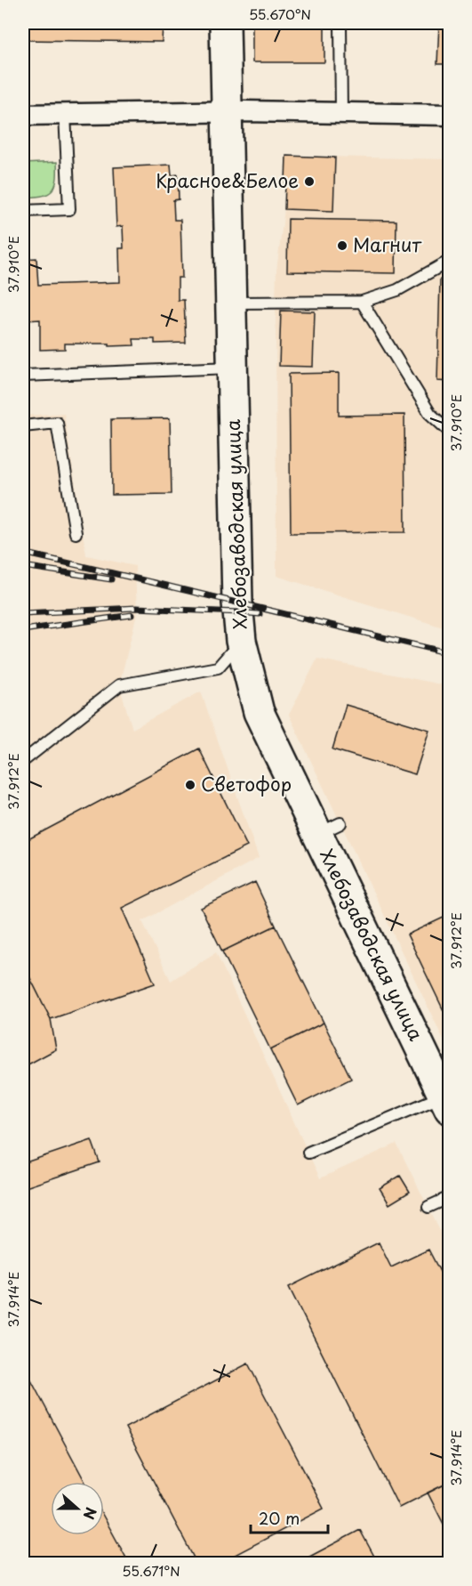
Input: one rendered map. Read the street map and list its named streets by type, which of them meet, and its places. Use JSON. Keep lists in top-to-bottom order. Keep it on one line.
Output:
{"streets":{"main road":["Хлебозаводская улица"]},"places":["Красное&Белое","Магнит","Светофор"],"scale_bar":"20 m","north":"right","coordinates":["55.670°N","37.910°E","37.912°E","37.914°E","55.671°N"]}
